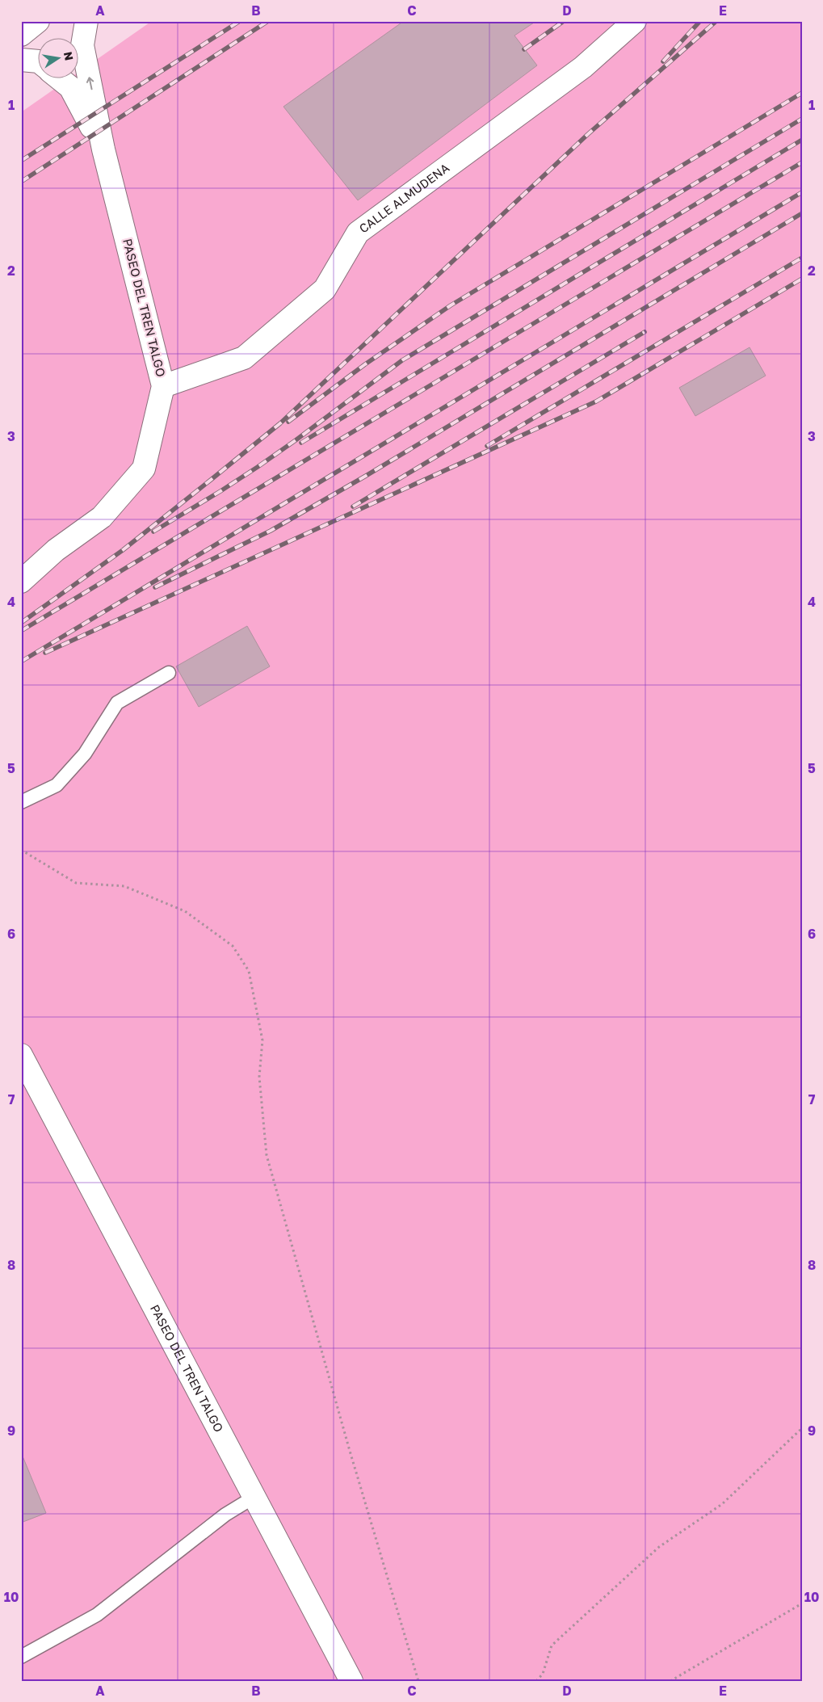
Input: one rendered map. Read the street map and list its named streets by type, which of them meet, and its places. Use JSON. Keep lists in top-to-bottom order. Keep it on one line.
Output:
{"streets":{"street":["CALLE ALMUDENA","PASEO DEL TREN TALGO"]},"crossings":[["CALLE ALMUDENA","PASEO DEL TREN TALGO"]],"north":"right","grid":{"columns":["A","B","C","D","E"],"rows":["1","2","3","4","5","6","7","8","9","10"]}}
